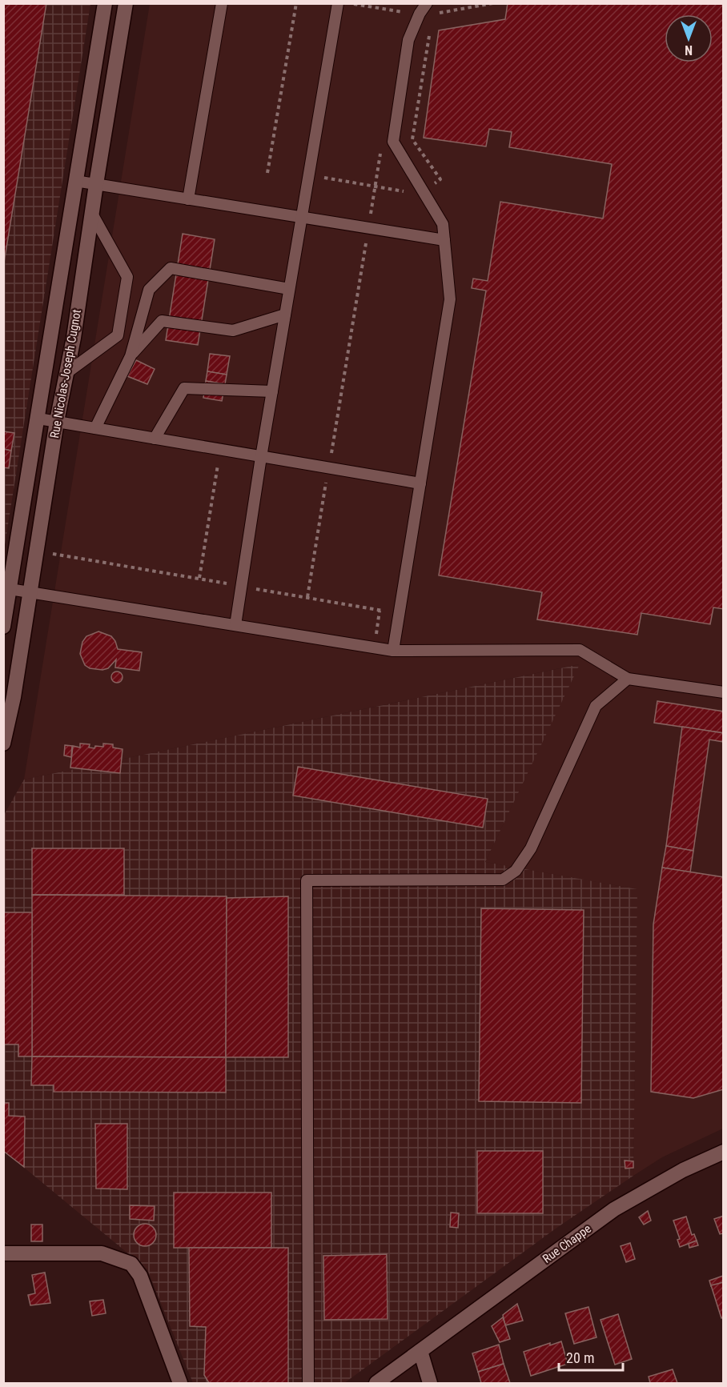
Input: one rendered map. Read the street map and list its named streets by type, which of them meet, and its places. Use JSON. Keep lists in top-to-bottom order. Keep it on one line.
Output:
{"streets":{"street":["Rue Nicolas-Joseph Cugnot","Rue Chappe"]},"scale_bar":"20 m","north":"bottom"}
